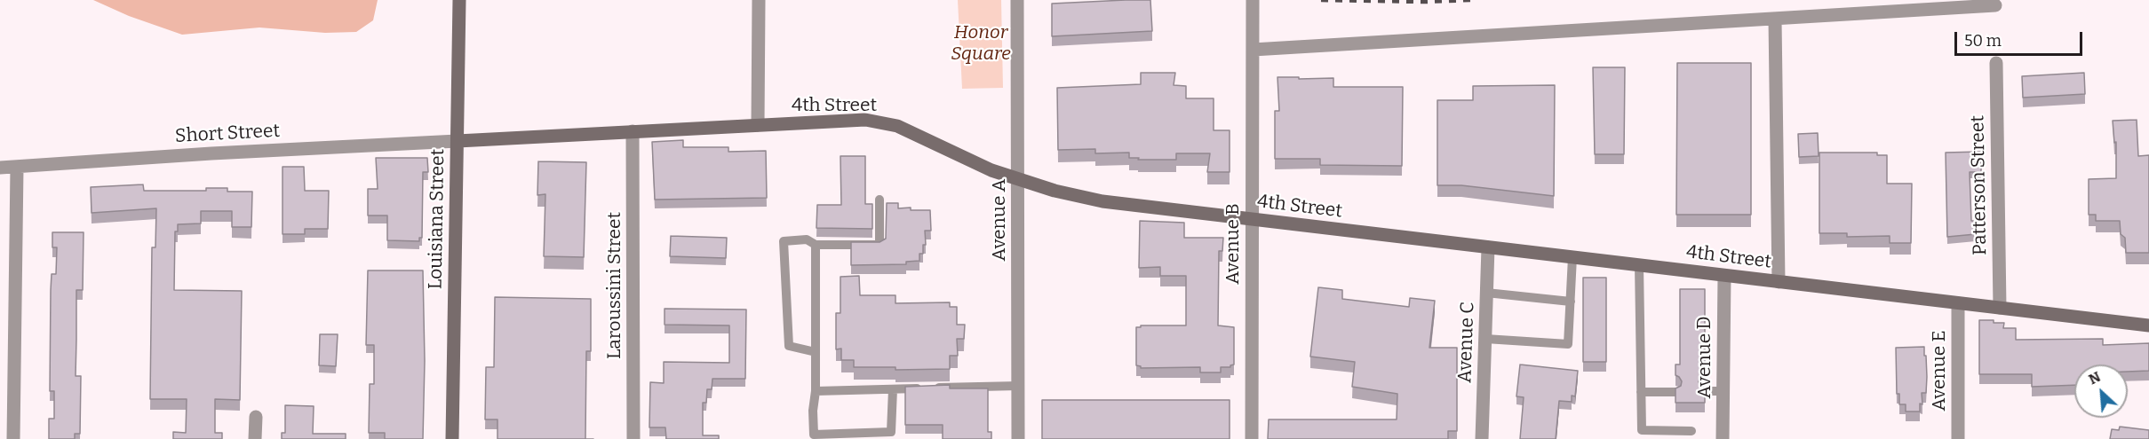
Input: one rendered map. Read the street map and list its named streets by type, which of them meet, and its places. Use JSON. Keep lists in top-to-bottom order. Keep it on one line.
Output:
{"streets":{"main road":["4th Street","Louisiana Street"],"street":["Short Street","Patterson Street","Avenue A","Avenue B","Laroussini Street","Avenue C","Avenue D","Avenue E"]},"crossings":[["4th Street","Short Street"],["4th Street","Patterson Street"],["4th Street","Louisiana Street"],["4th Street","Avenue A"],["4th Street","Avenue B"],["4th Street","Laroussini Street"],["4th Street","Avenue C"],["4th Street","Avenue D"],["4th Street","Avenue E"],["Short Street","Louisiana Street"]],"parks":["Honor Square"],"scale_bar":"50 m","north":"top left"}
